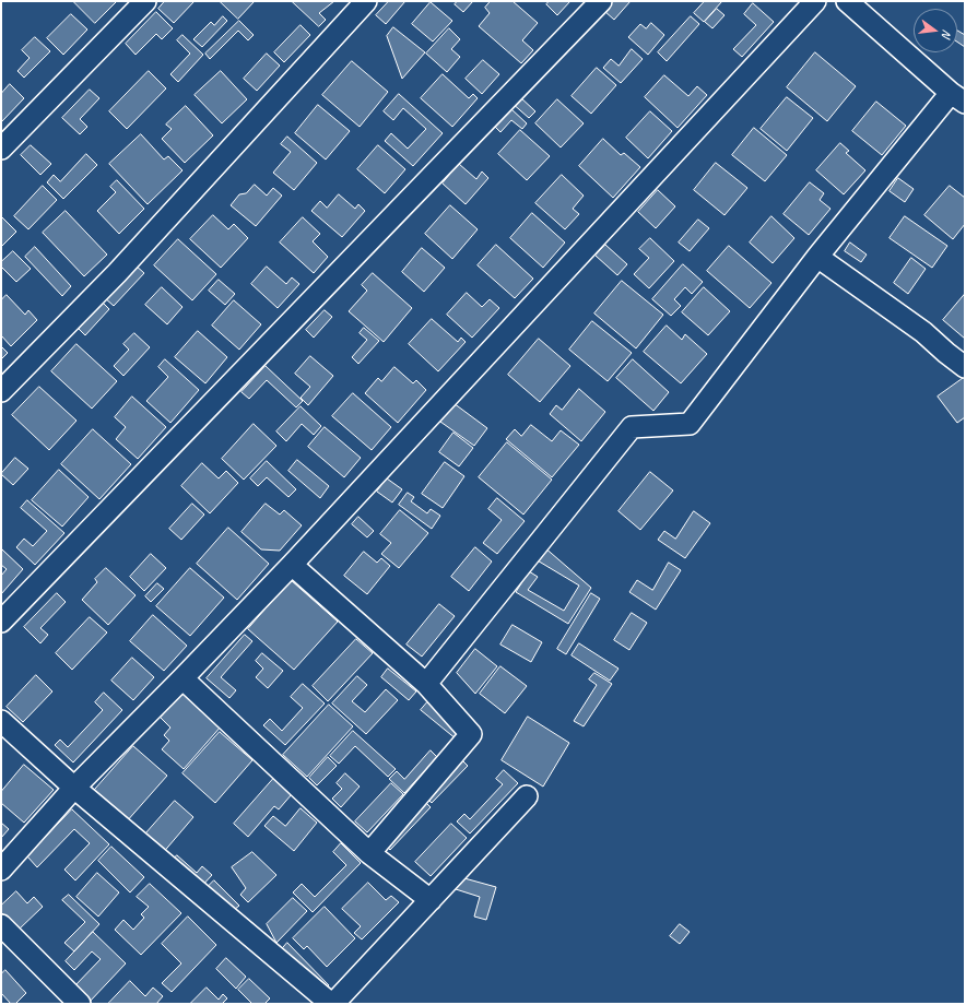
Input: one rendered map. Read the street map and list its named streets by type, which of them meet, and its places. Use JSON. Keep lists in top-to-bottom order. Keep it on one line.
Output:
{"north":"right"}
